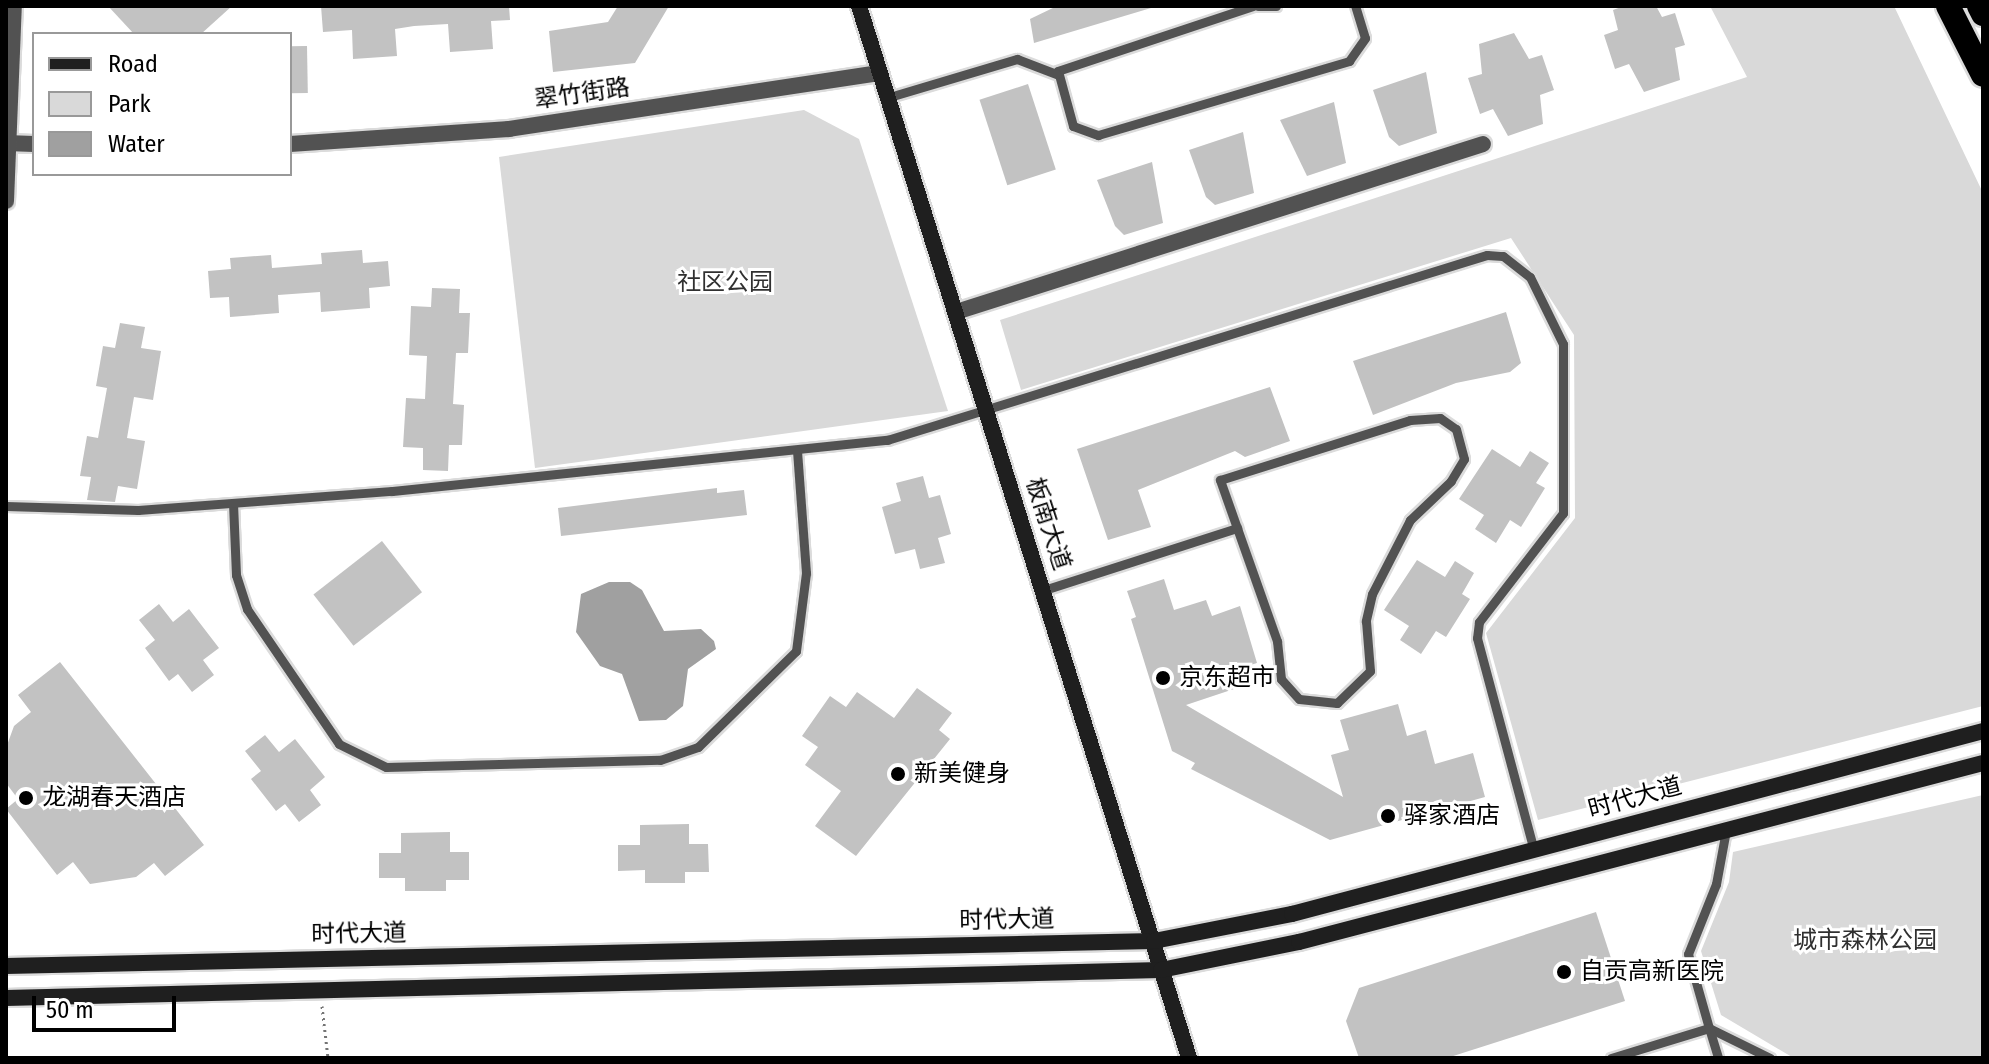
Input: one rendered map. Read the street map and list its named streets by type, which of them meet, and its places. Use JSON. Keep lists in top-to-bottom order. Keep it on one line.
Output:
{"streets":{"main road":["板南大道","时代大道"],"street":["翠竹街路"]},"crossings":[["翠竹街路","板南大道"],["板南大道","时代大道"]],"parks":["社区公园","城市森林公园"],"places":["京东超市","新美健身","龙湖春天酒店","驿家酒店","自贡高新医院"],"legend":["Road","Park","Water"],"scale_bar":"50 m"}
